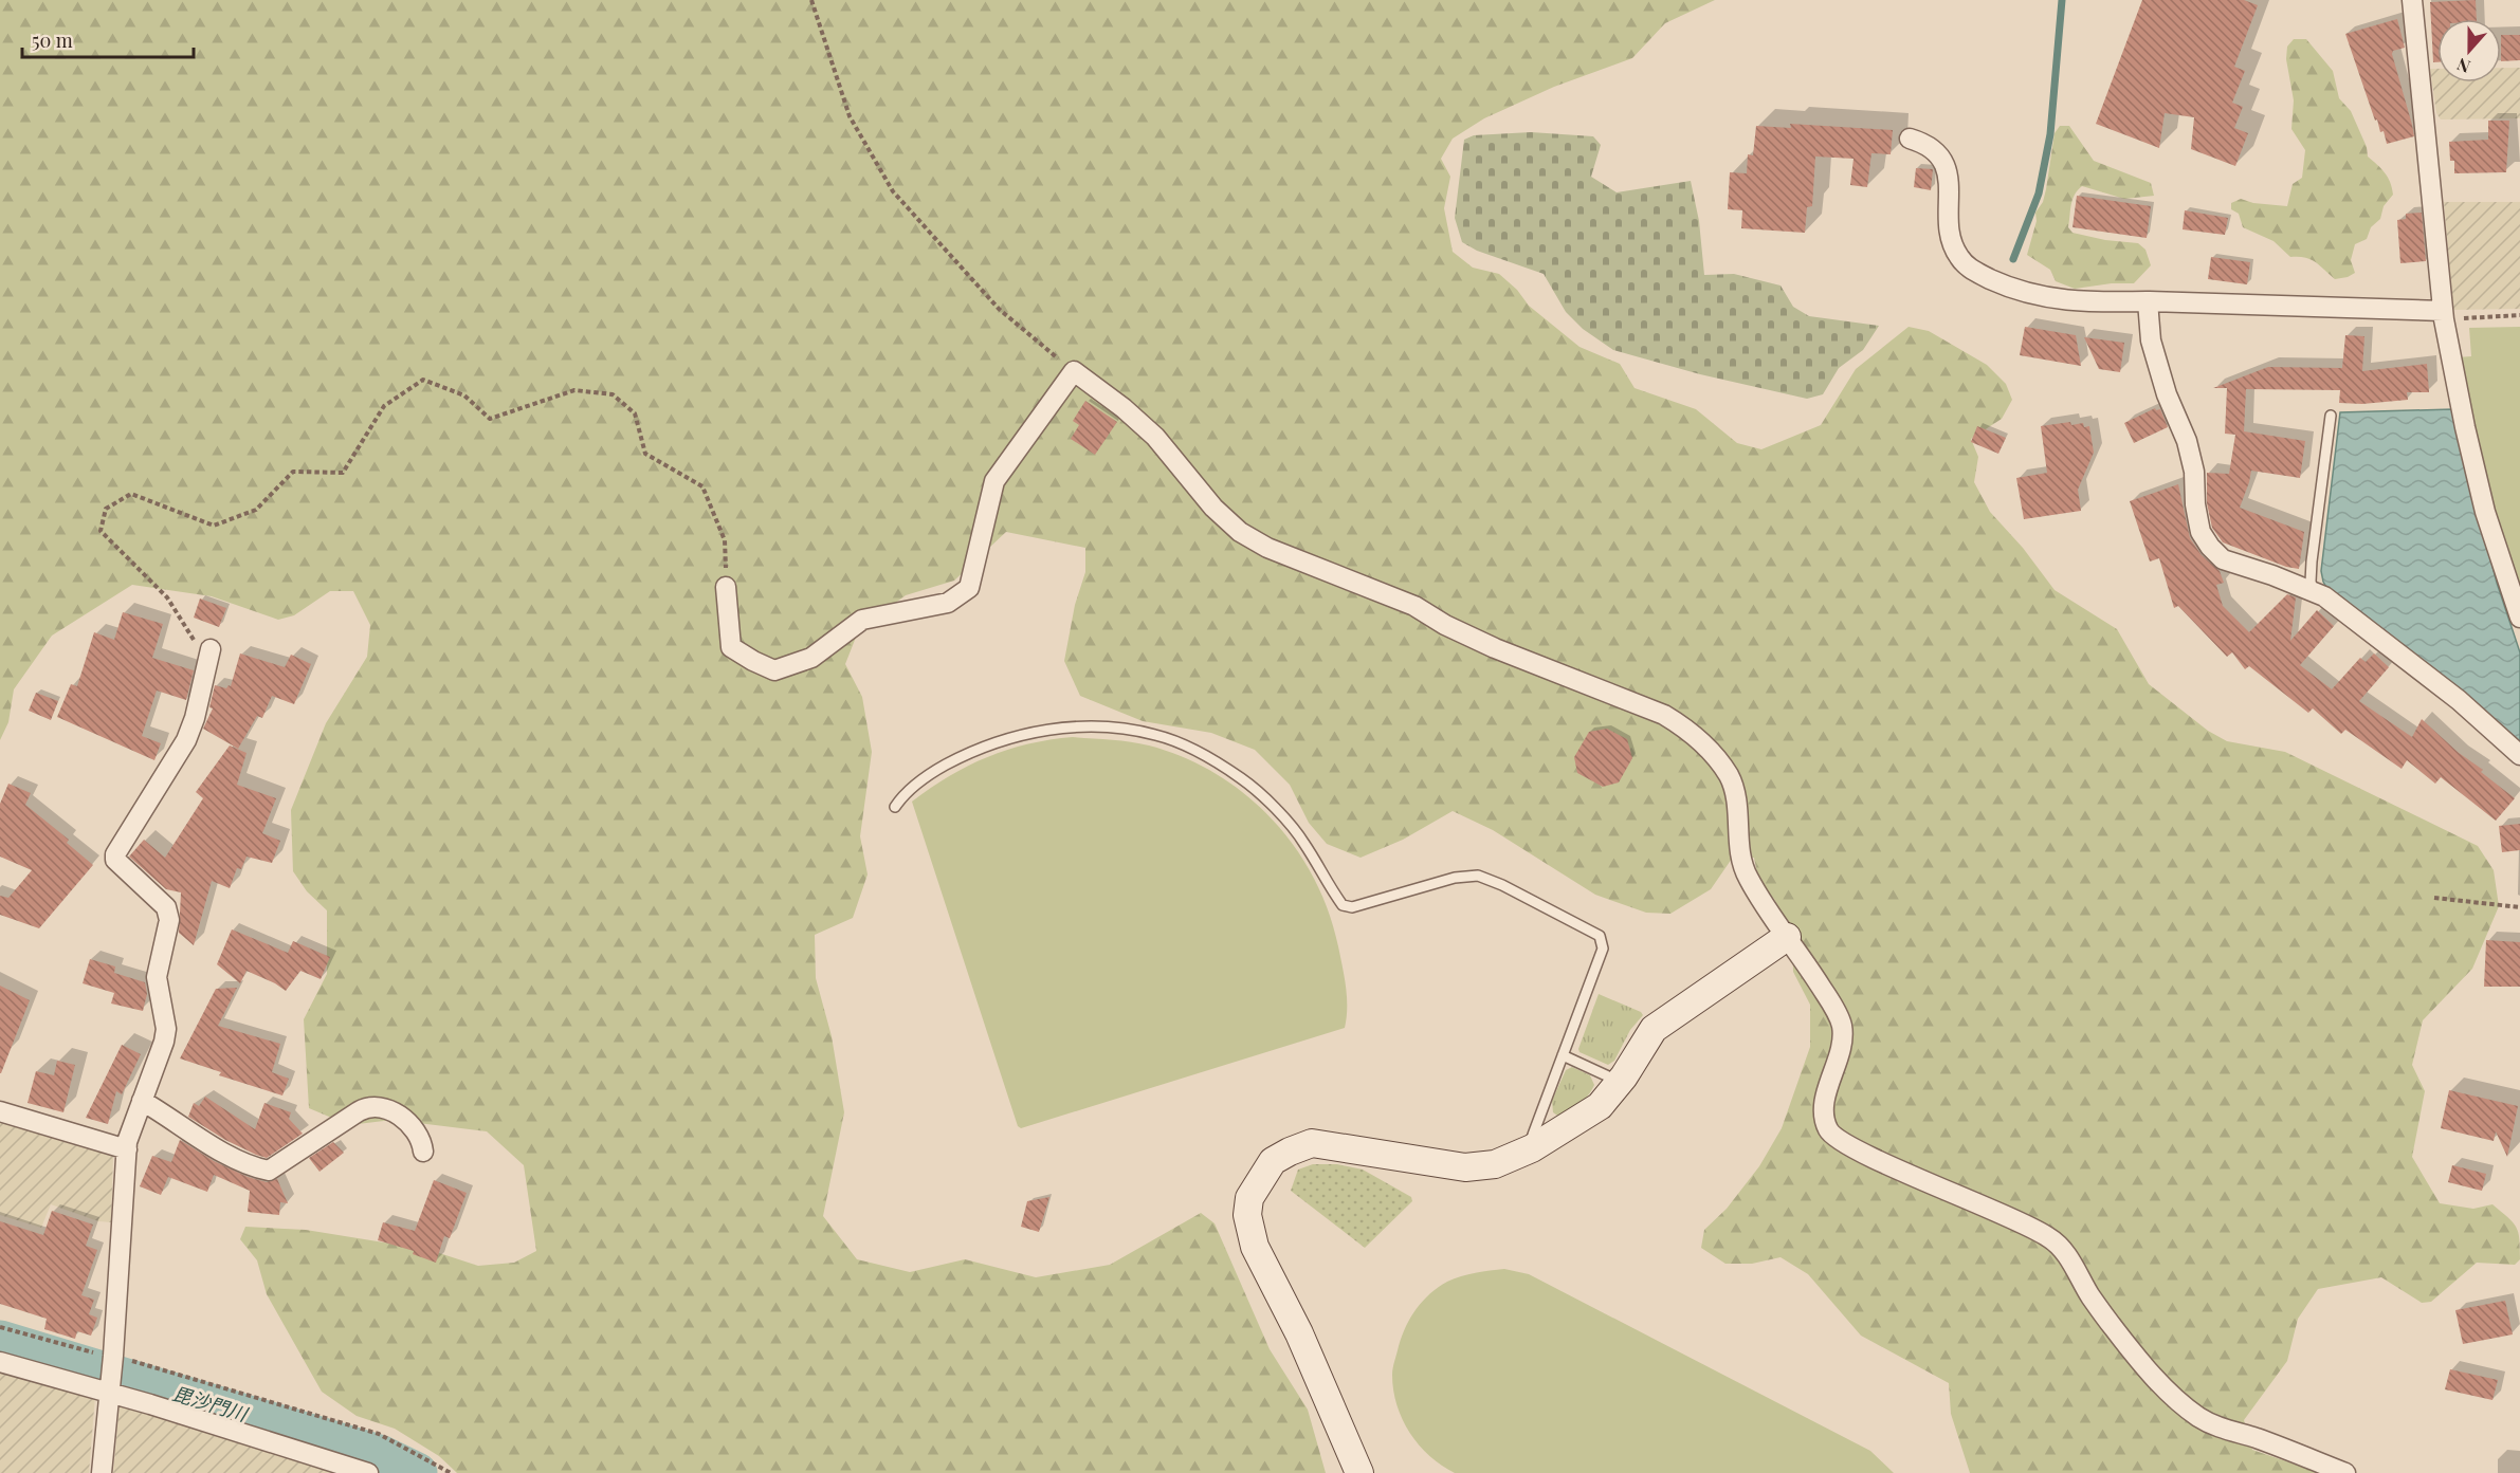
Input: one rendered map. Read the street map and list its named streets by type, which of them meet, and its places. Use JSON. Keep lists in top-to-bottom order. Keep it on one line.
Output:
{"water":["毘沙門川"],"scale_bar":"50 m","north":"bottom"}
